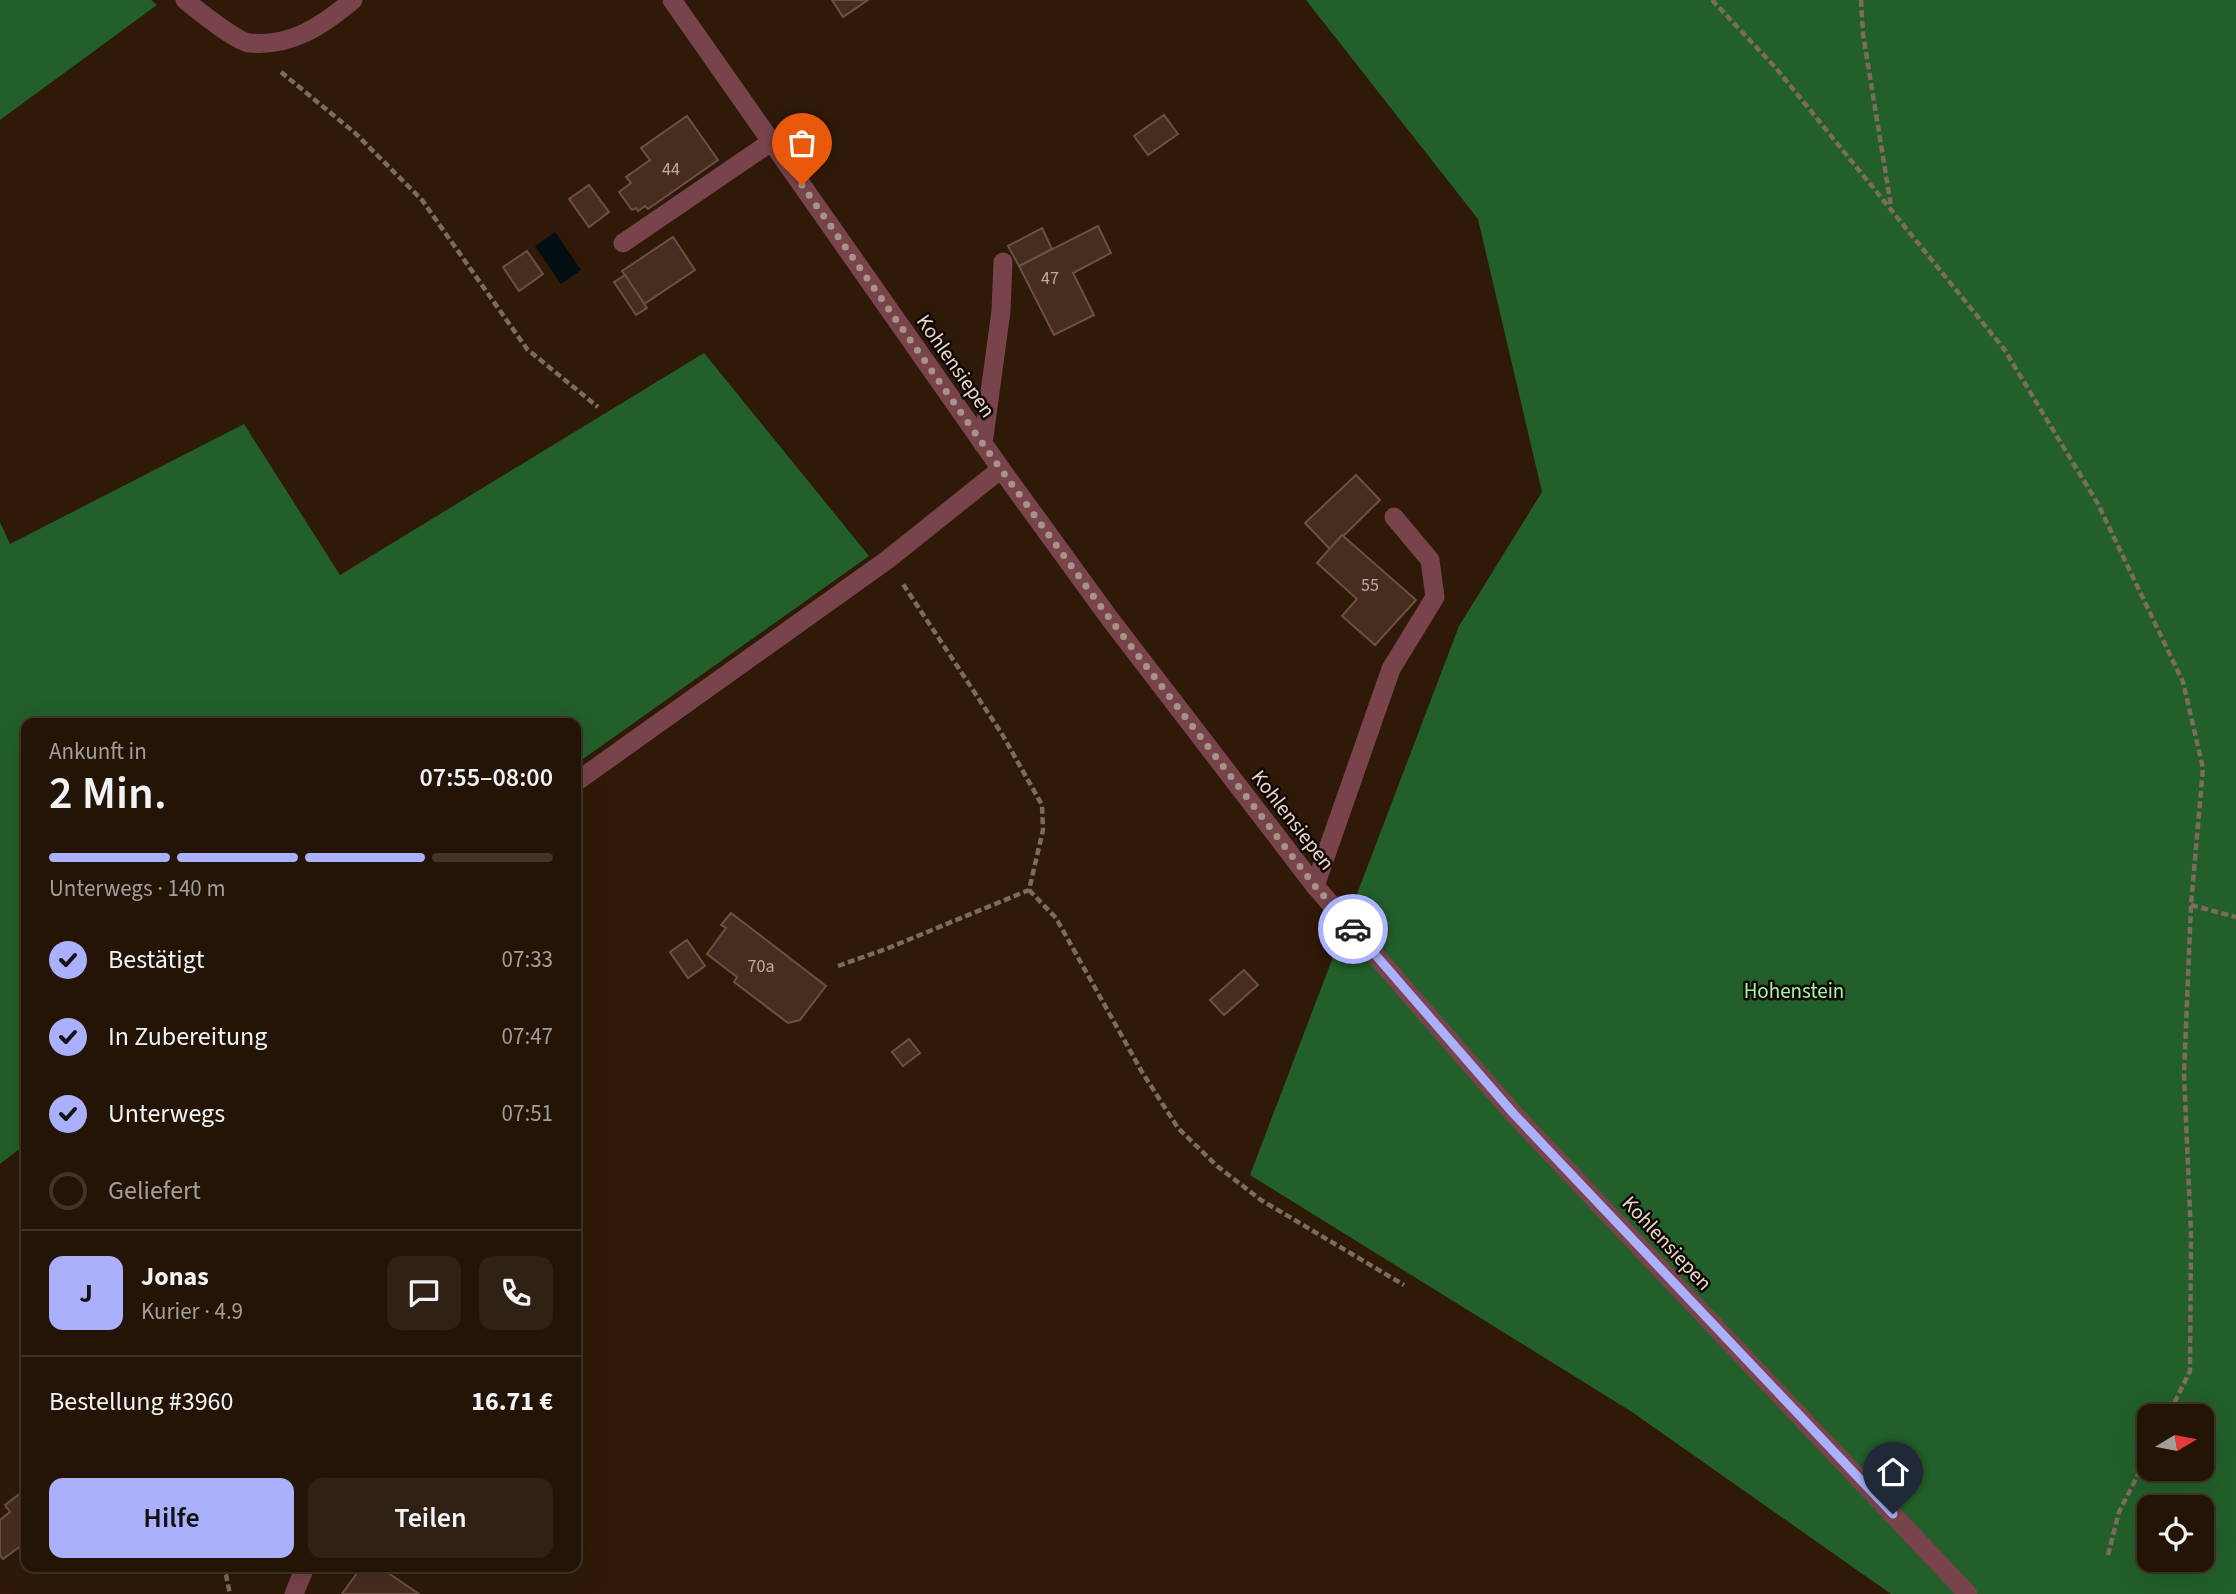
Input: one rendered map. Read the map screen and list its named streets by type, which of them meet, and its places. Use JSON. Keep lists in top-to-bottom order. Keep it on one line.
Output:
{"streets":{"street":["Kohlensiepen"]},"parks":["Hohenstein"],"house_numbers":["44","47","55","70a"],"north":"right","page":{"heading":["2 Min.","Ankunft in","07:55–08:00"],"panel":["Jonas","Kurier · 4.9","Bestellung #3960","16.71 €"],"bar":"Unterwegs · 140 m","list":[["Bestätigt","07:33"],["In Zubereitung","07:47"],["Unterwegs","07:51"],"Geliefert"],"round":"J","buttons":["Hilfe","Teilen"]}}
